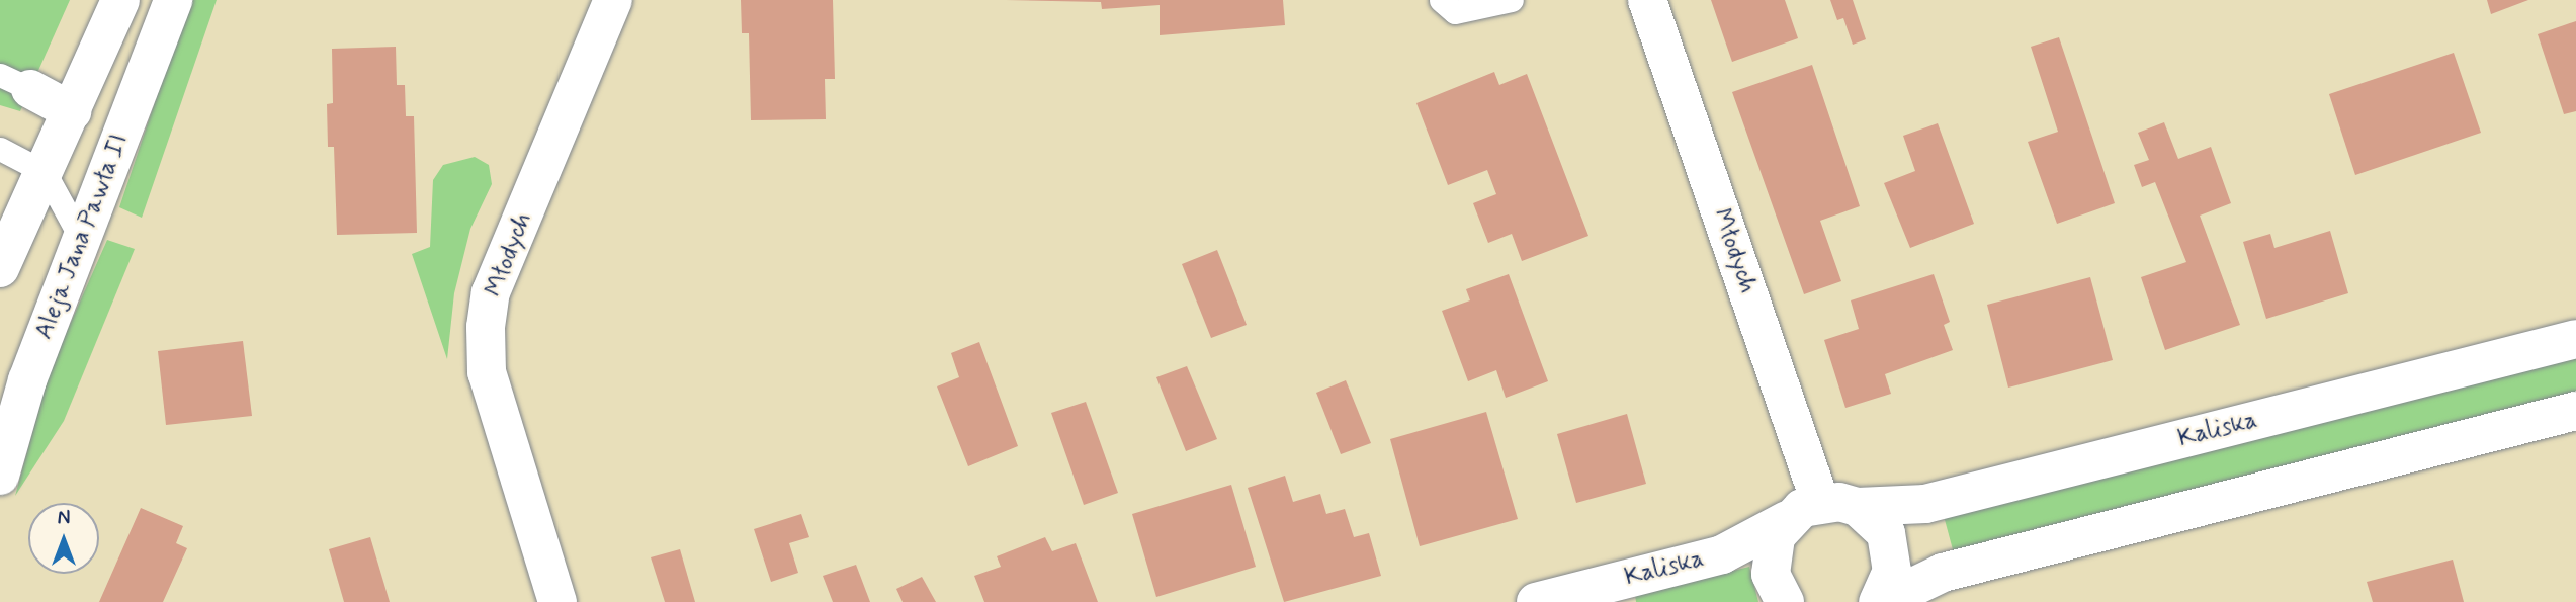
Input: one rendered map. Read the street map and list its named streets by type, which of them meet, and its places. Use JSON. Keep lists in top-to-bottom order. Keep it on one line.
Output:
{"streets":{"street":["Aleja Jana Pawła II","Młodych","Kaliska"]},"crossings":[["Młodych","Kaliska"]],"north":"top"}
